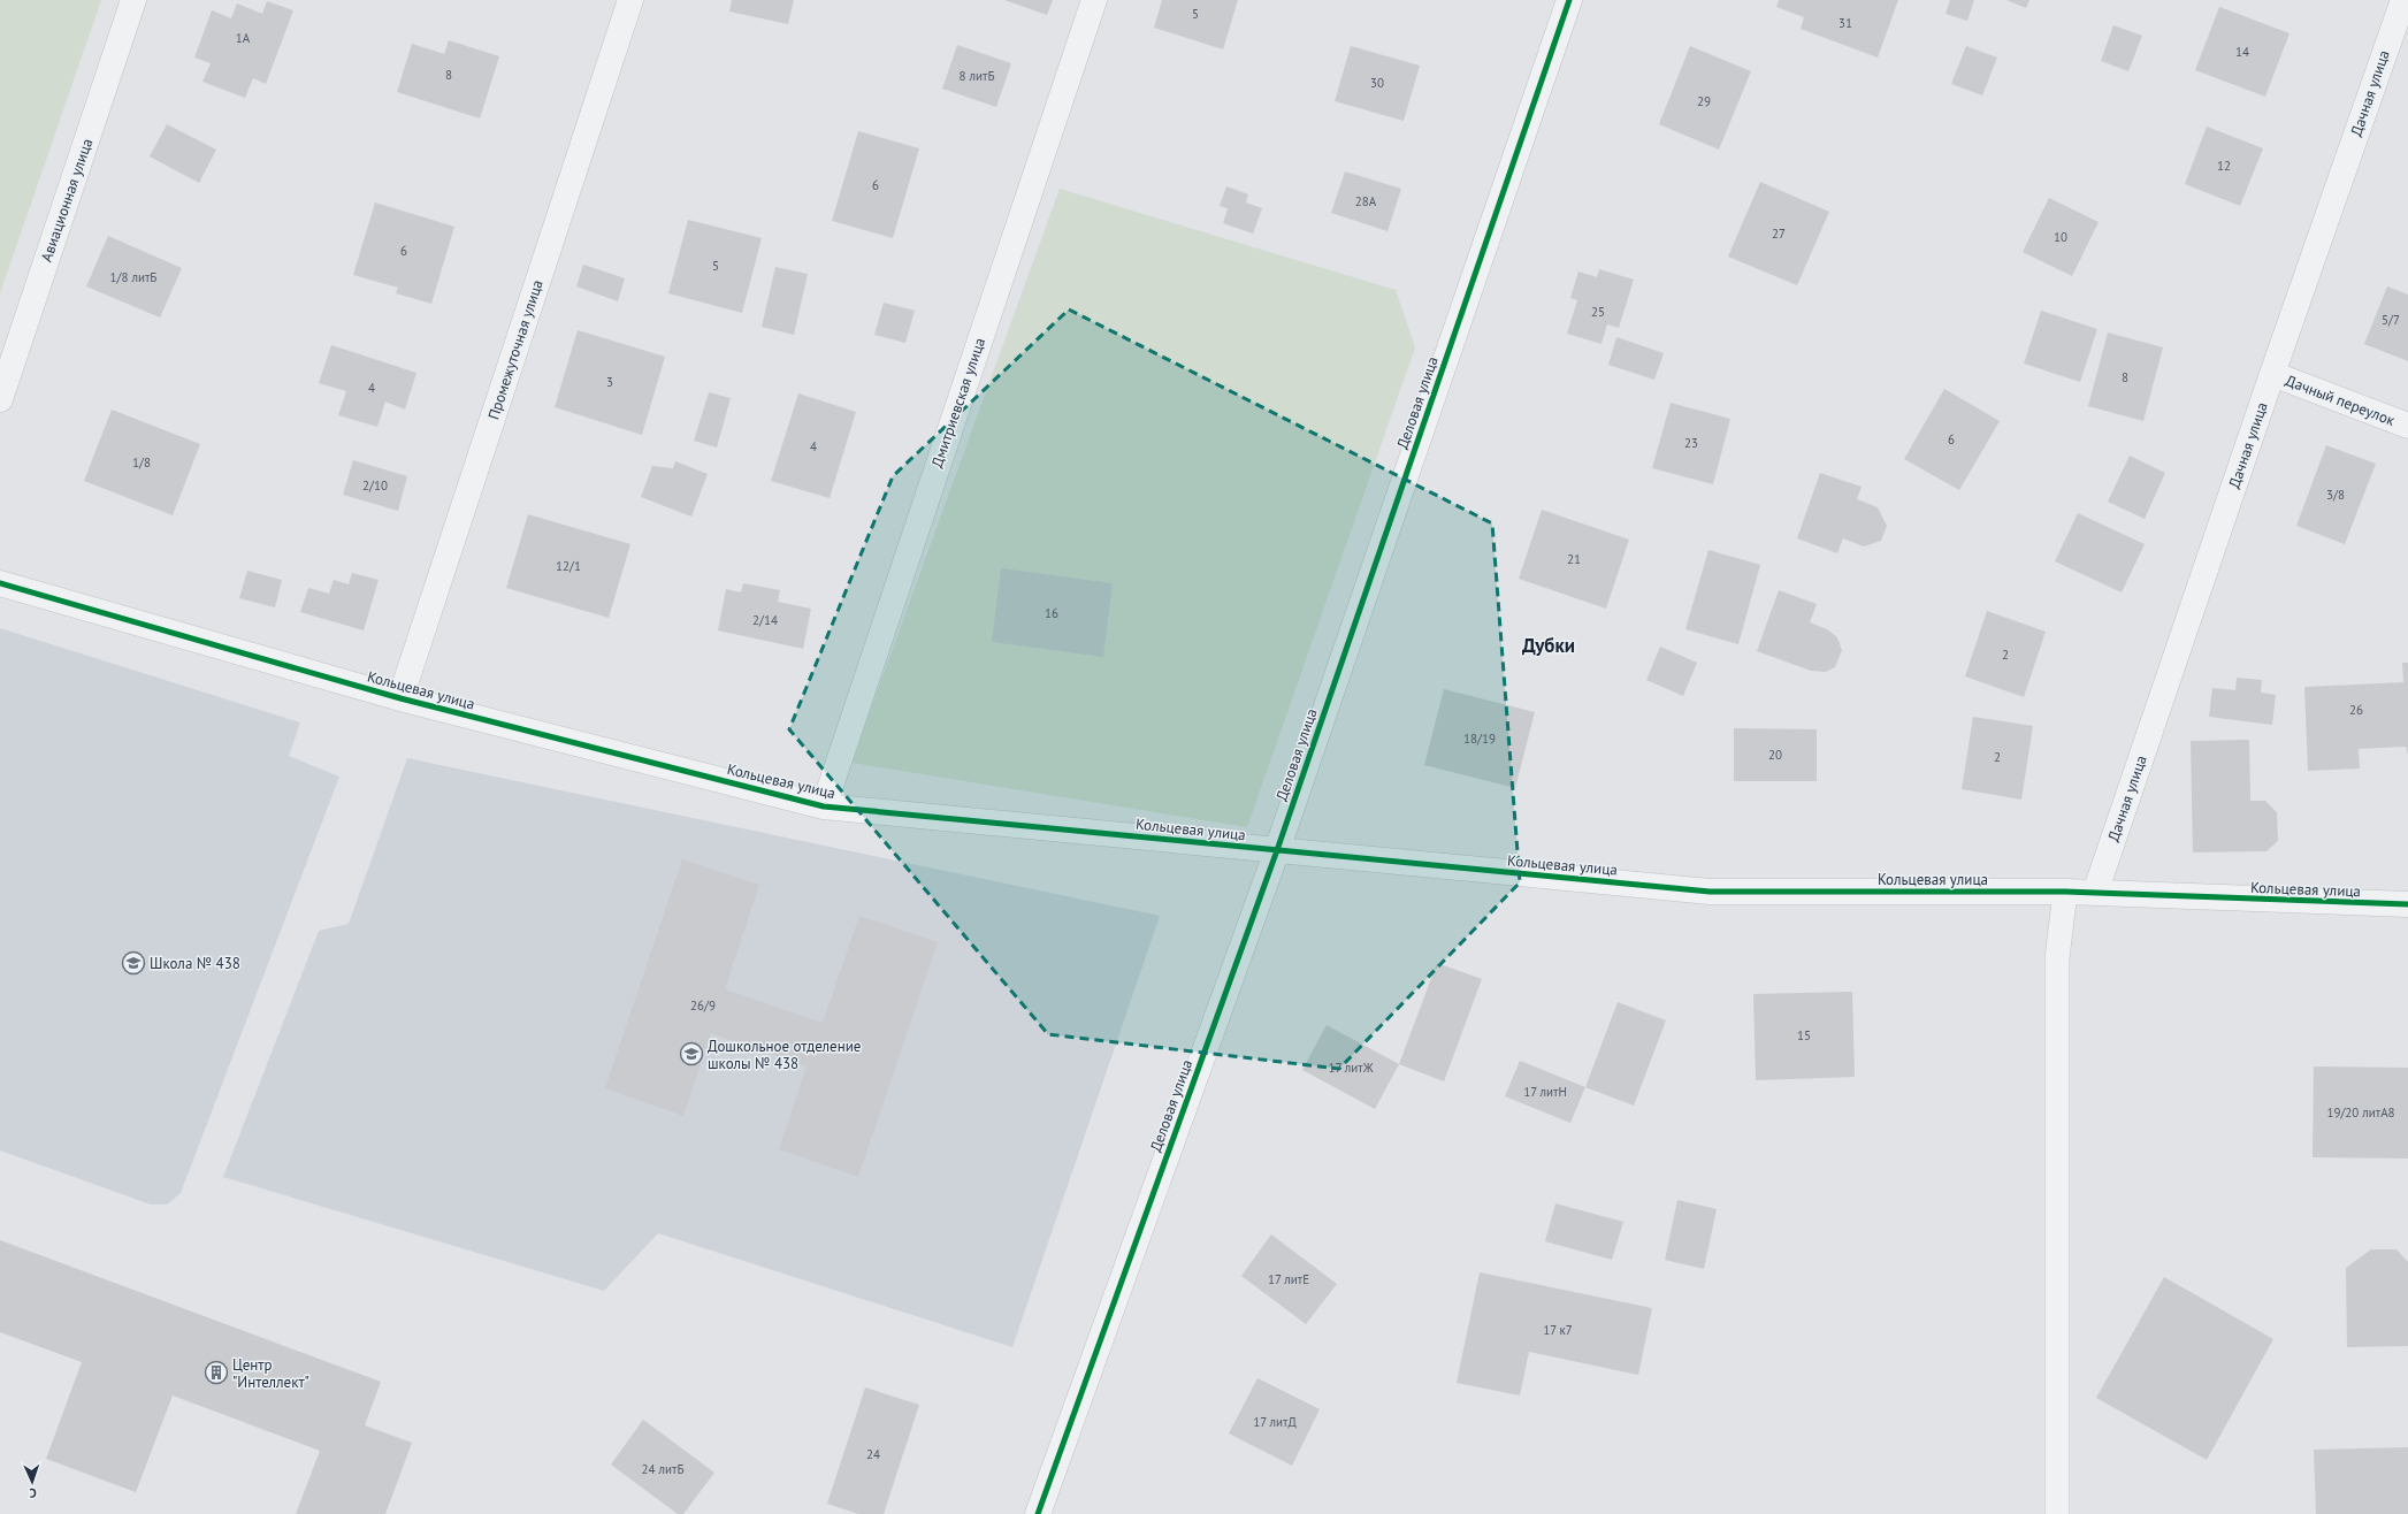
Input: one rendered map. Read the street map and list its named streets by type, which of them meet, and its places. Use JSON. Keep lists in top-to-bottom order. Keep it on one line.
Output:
{"streets":{"street":["Дачная улица","Авиационная улица","Промежуточная улица","Дачный переулок","Дмитриевская улица","Деловая улица","Кольцевая улица"]},"crossings":[["Дачная улица","Дачный переулок"],["Дачная улица","Кольцевая улица"],["Промежуточная улица","Кольцевая улица"],["Дмитриевская улица","Кольцевая улица"],["Деловая улица","Кольцевая улица"]],"districts":["Дубки"],"places":{"school or university":["Школа № 438","Дошкольное отделение школы № 438"],"building":["Центр \"Интеллект\""]},"house_numbers":["5","31","1А","14","8","8 литБ","30","29","12","6","28А","27","10","6","5","1/8 литБ","25","5/7","8","3","4","6","23","4","1/8","2/10","3/8","21","12/1","16","2/14","2","26","18/19","20","2","26/9","15","17 литЖ","17 литН","19/20 литА8","17 литЕ","17 к7","17 литД","24","24 литБ"],"north":"bottom"}
